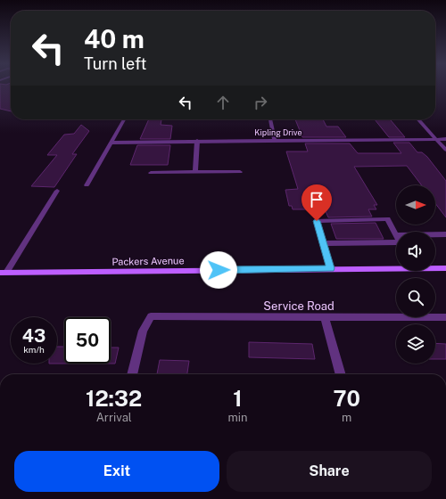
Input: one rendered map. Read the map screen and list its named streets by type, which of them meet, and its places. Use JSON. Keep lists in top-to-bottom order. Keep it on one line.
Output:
{"streets":{"main road":["Packers Avenue"],"street":["Kipling Drive","Service Road"]},"north":"right","page":{"turn":["40 m","Turn left"],"speed":"43 km/h","limit":"50","eta":["12:32","Arrival","1","min","70","m"],"buttons":["Exit","Share"]}}
